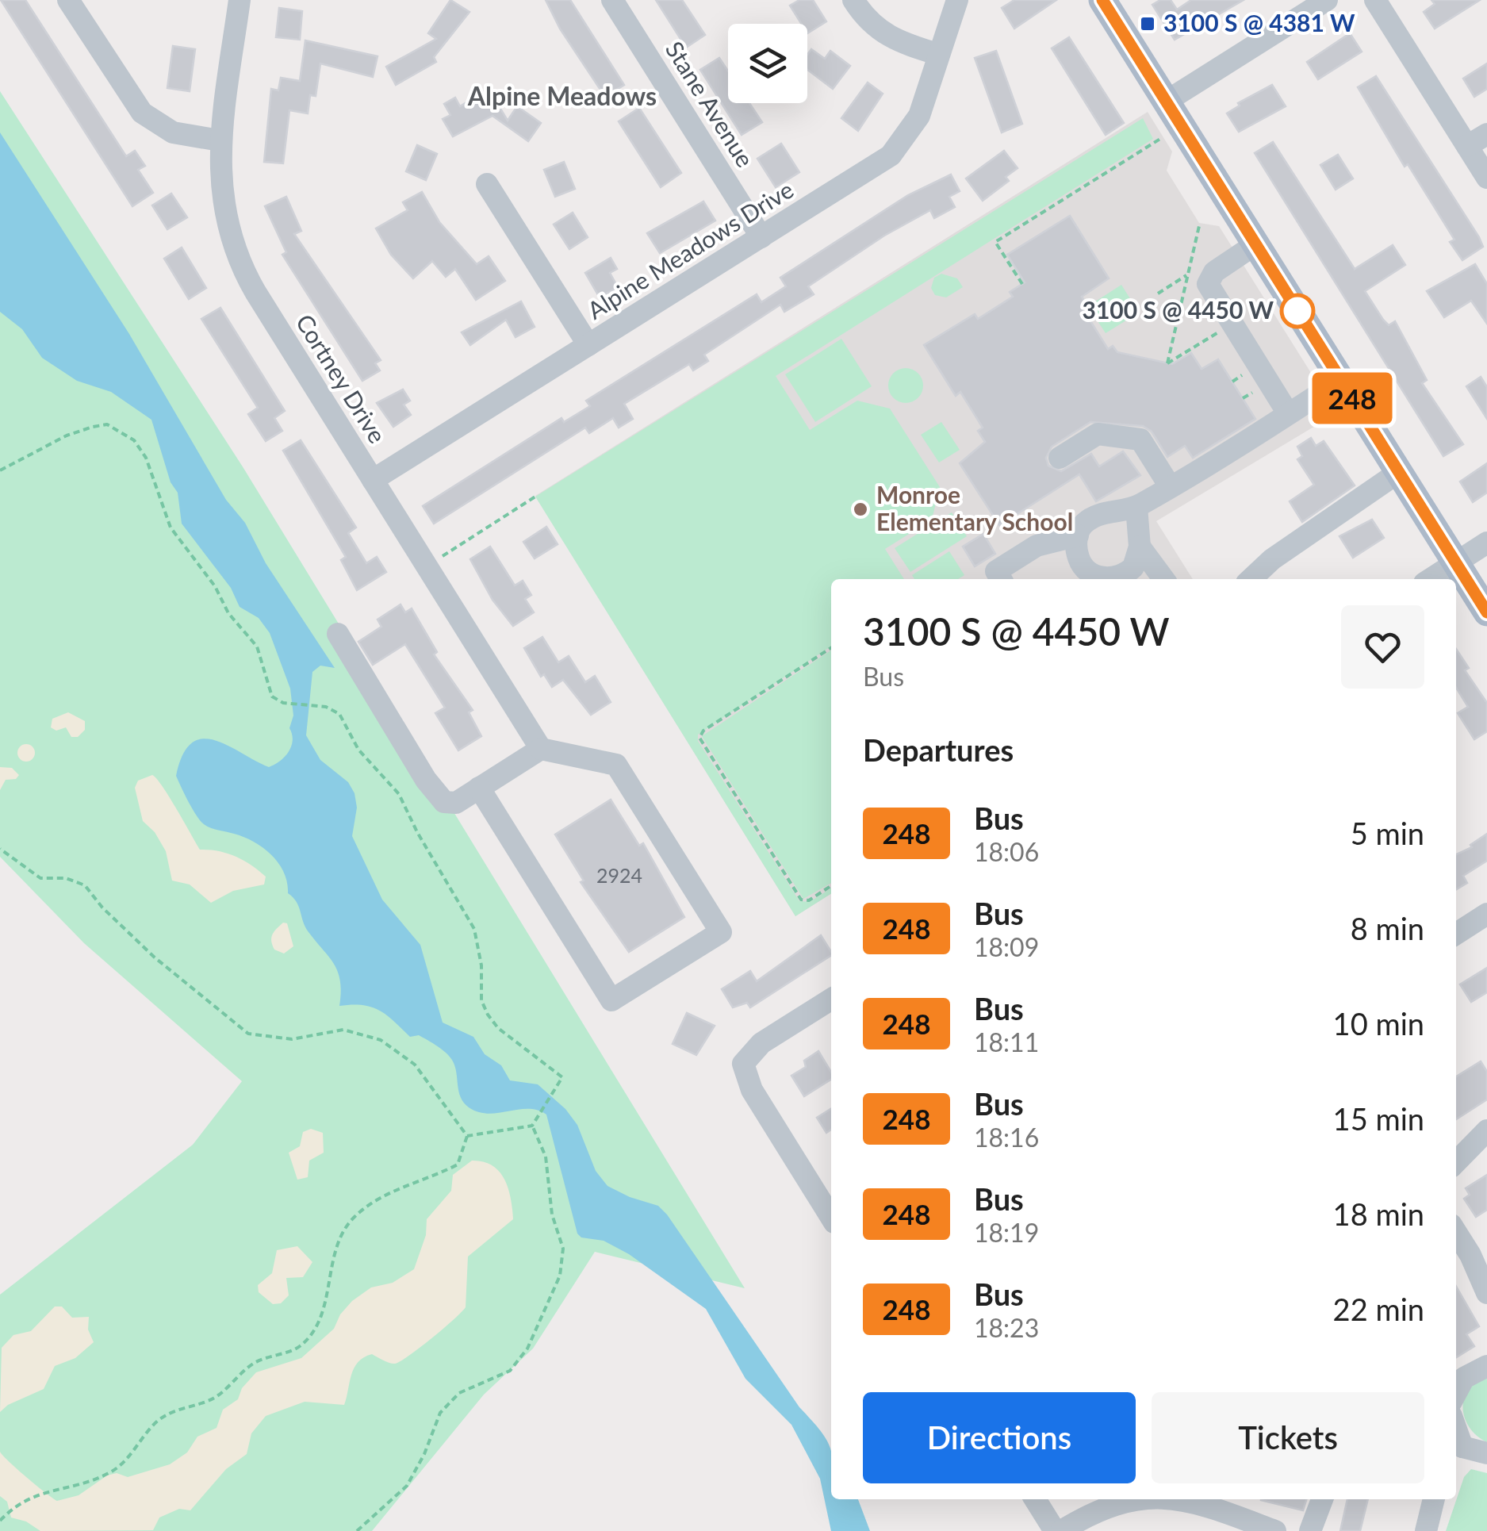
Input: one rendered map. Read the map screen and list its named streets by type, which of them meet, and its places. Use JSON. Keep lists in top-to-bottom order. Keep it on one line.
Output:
{"streets":{"street":["Stane Avenue","Alpine Meadows Drive","Cortney Drive"]},"crossings":[["Stane Avenue","Alpine Meadows Drive"],["Alpine Meadows Drive","Cortney Drive"]],"districts":["Alpine Meadows"],"places":{"transit":["3100 S @ 4381 W"],"other":["3100 S @ 4450 W","Monroe Elementary School"]},"lines":["bus line 248"],"house_numbers":["2924"],"page":{"on_map":"248","heading":[["3100 S @ 4450 W","Bus"],"Departures"],"list":[{"mark":"248","name":"Bus","note":"18:06","value":"5 min"},{"mark":"248","name":"Bus","note":"18:09","value":"8 min"},{"mark":"248","name":"Bus","note":"18:11","value":"10 min"},{"mark":"248","name":"Bus","note":"18:16","value":"15 min"},{"mark":"248","name":"Bus","note":"18:19","value":"18 min"},{"mark":"248","name":"Bus","note":"18:23","value":"22 min"}],"buttons":["Directions","Tickets"]}}
